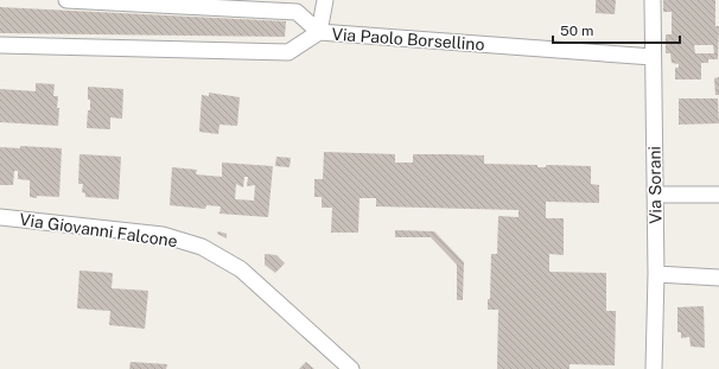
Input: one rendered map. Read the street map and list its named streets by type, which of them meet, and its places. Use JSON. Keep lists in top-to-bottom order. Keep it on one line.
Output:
{"streets":{"street":["Via Paolo Borsellino","Via Sorani","Via Giovanni Falcone"]},"crossings":[["Via Paolo Borsellino","Via Sorani"]],"scale_bar":"50 m"}
